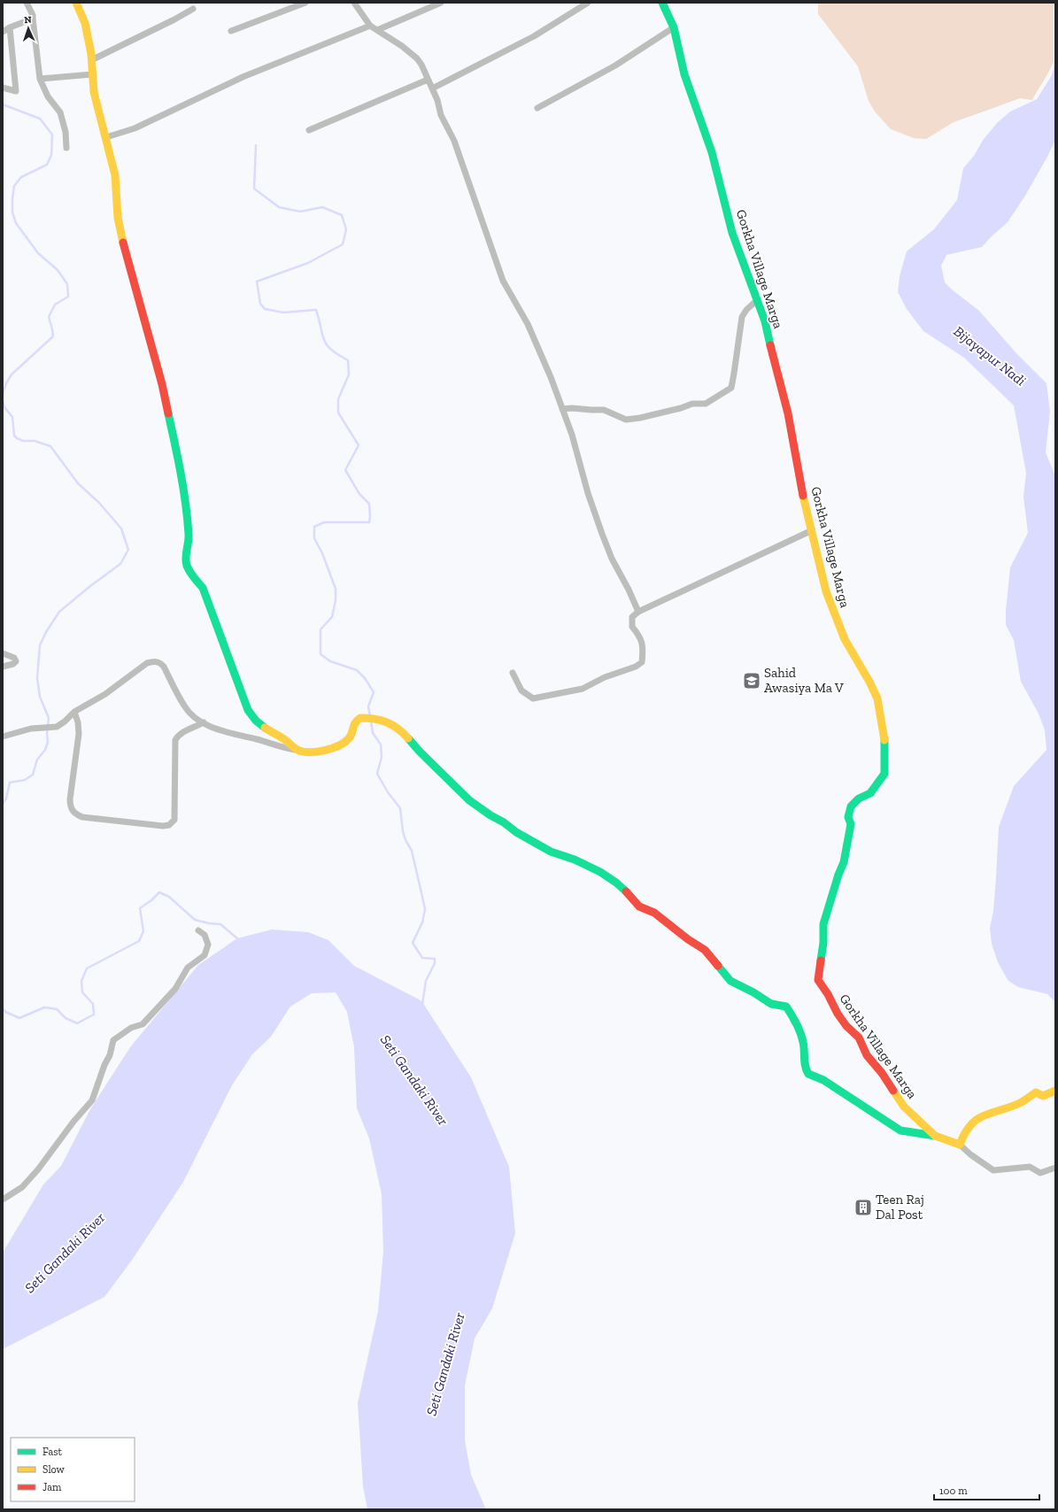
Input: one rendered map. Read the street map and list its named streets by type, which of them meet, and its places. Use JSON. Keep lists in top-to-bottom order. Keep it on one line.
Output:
{"streets":{"street":["Gorkha Village Marga"]},"water":["Bijayapur Nadi","Seti Gandaki River"],"places":{"school or university":["Sahid Awasiya Ma V"],"building":["Teen Raj Dal Post"]},"legend":["Fast","Slow","Jam"],"scale_bar":"100 m","north":"top"}
